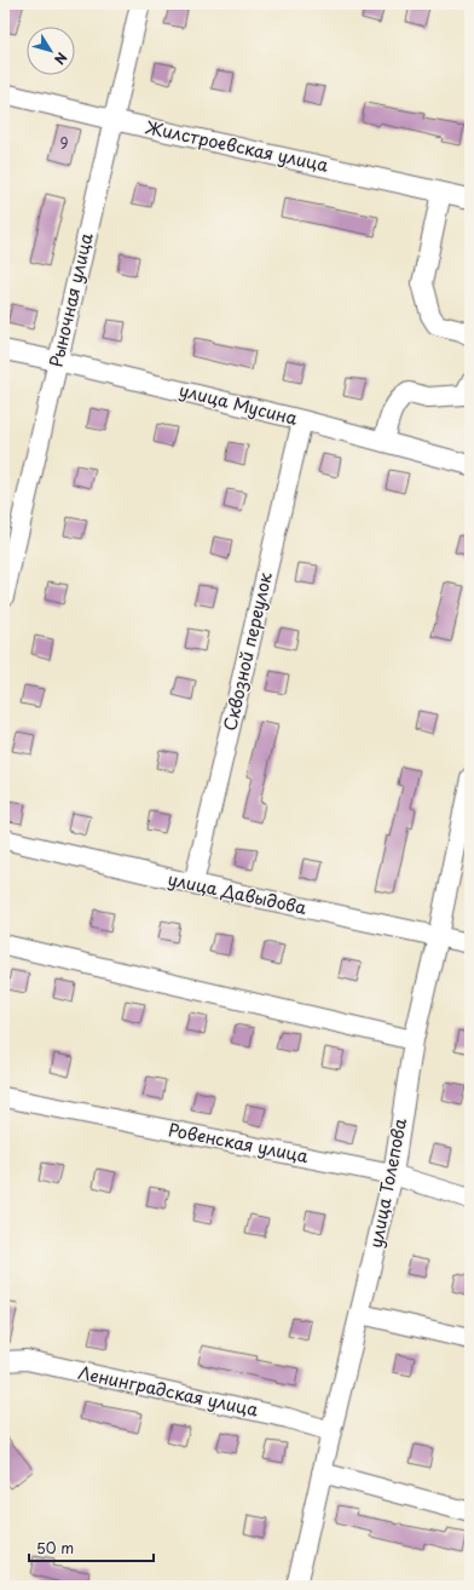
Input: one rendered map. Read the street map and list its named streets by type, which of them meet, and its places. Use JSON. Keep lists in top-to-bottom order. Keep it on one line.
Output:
{"streets":{"street":["Жилстроевская улица","Рыночная улица","улица Мусина","Сквозной переулок","улица Давыдова","Ровенская улица","улица Толепова","Ленинградская улица"]},"crossings":[["Жилстроевская улица","Рыночная улица"],["Рыночная улица","улица Мусина"],["улица Мусина","Сквозной переулок"],["Сквозной переулок","улица Давыдова"],["улица Давыдова","улица Толепова"],["Ровенская улица","улица Толепова"],["улица Толепова","Ленинградская улица"]],"house_numbers":["9"],"scale_bar":"50 m","north":"bottom right"}
